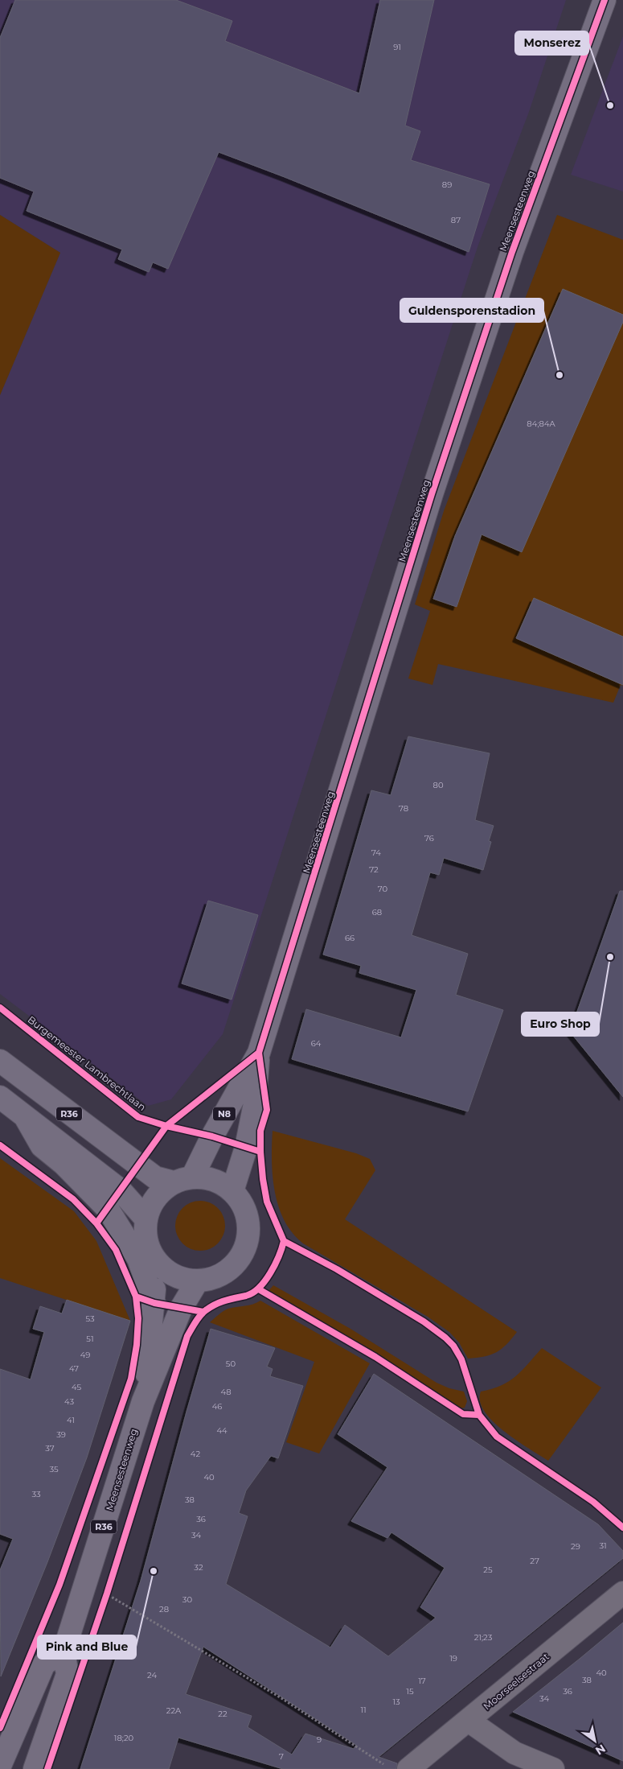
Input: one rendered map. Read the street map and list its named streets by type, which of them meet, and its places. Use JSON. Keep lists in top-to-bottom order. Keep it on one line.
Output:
{"streets":{"main road":["Meensesteenweg","R36","N8"],"street":["Moorseelsestraat"],"cycle path":["Burgemeester Lambrechtlaan"]},"crossings":[["Meensesteenweg","R36"]],"places":["Monserez","Guldensporenstadion","Euro Shop","Pink and Blue"],"house_numbers":["91","89","87","84;84A","80","78","76","74","72","70","68","66","64","53","51","49","50","47","45","48","43","46","41","44","39","37","42","35","40","33","38","36","34","31","29","27","32","25","30","28","21;23","19","40","24","38","17","15","36","34","13","11","22A","22","18;20","9","7"],"north":"bottom right"}
